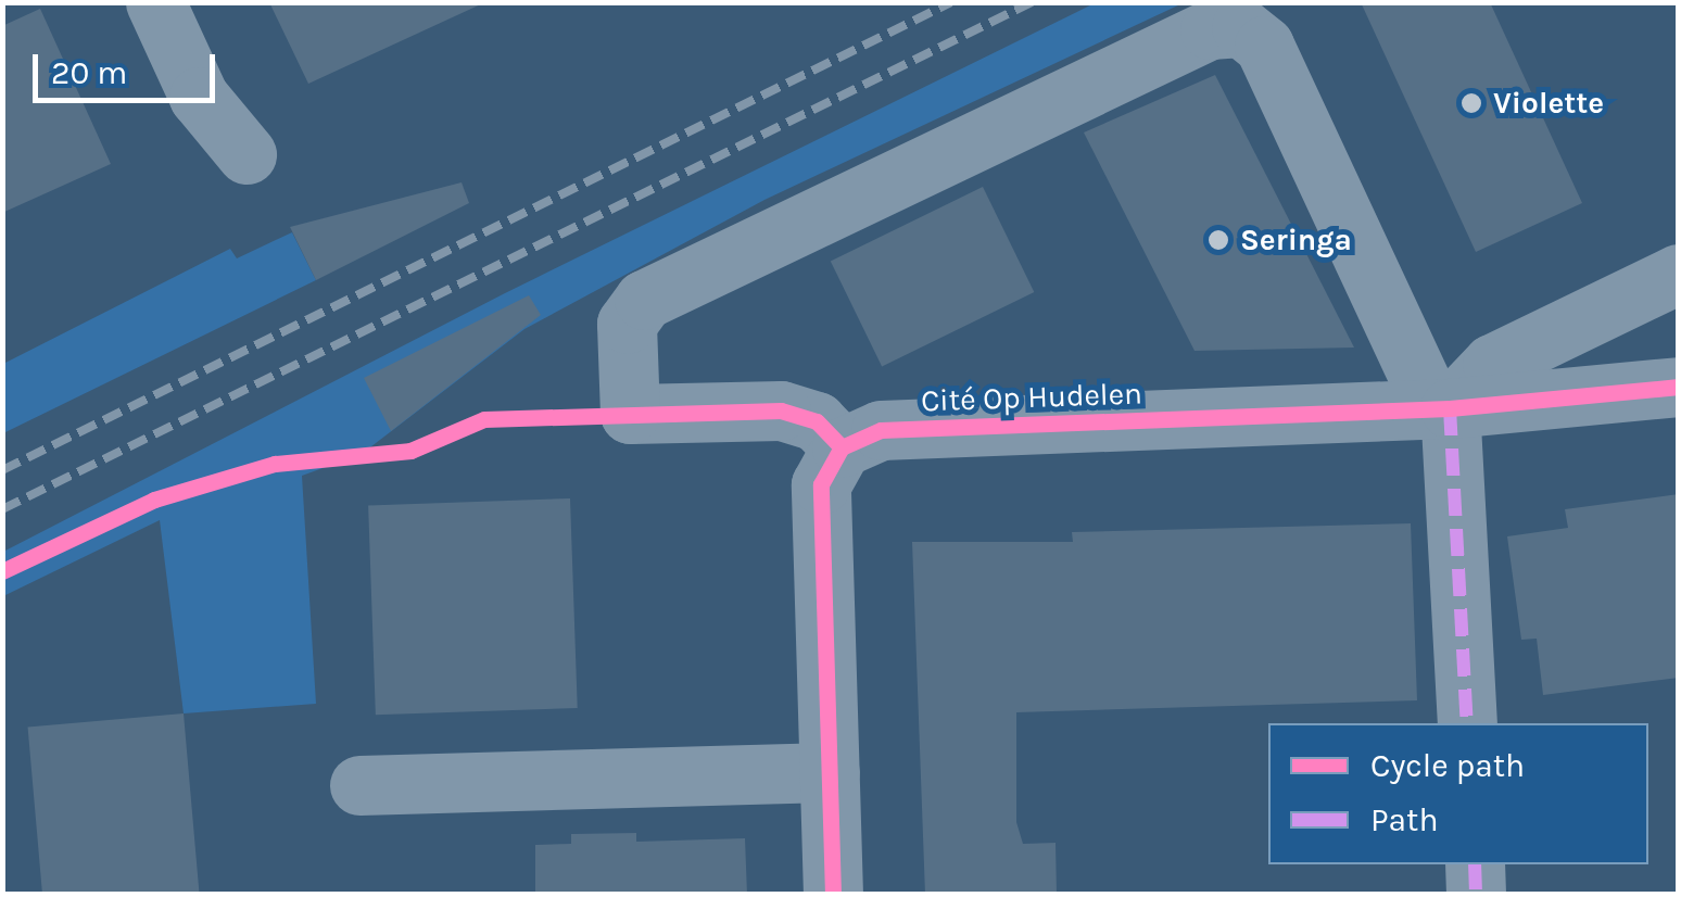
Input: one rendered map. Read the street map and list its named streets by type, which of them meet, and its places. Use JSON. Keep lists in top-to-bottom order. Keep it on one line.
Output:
{"streets":{"street":["Cité Op Hudelen"]},"places":["Violette","Seringa"],"legend":["Cycle path","Path"],"scale_bar":"20 m"}
